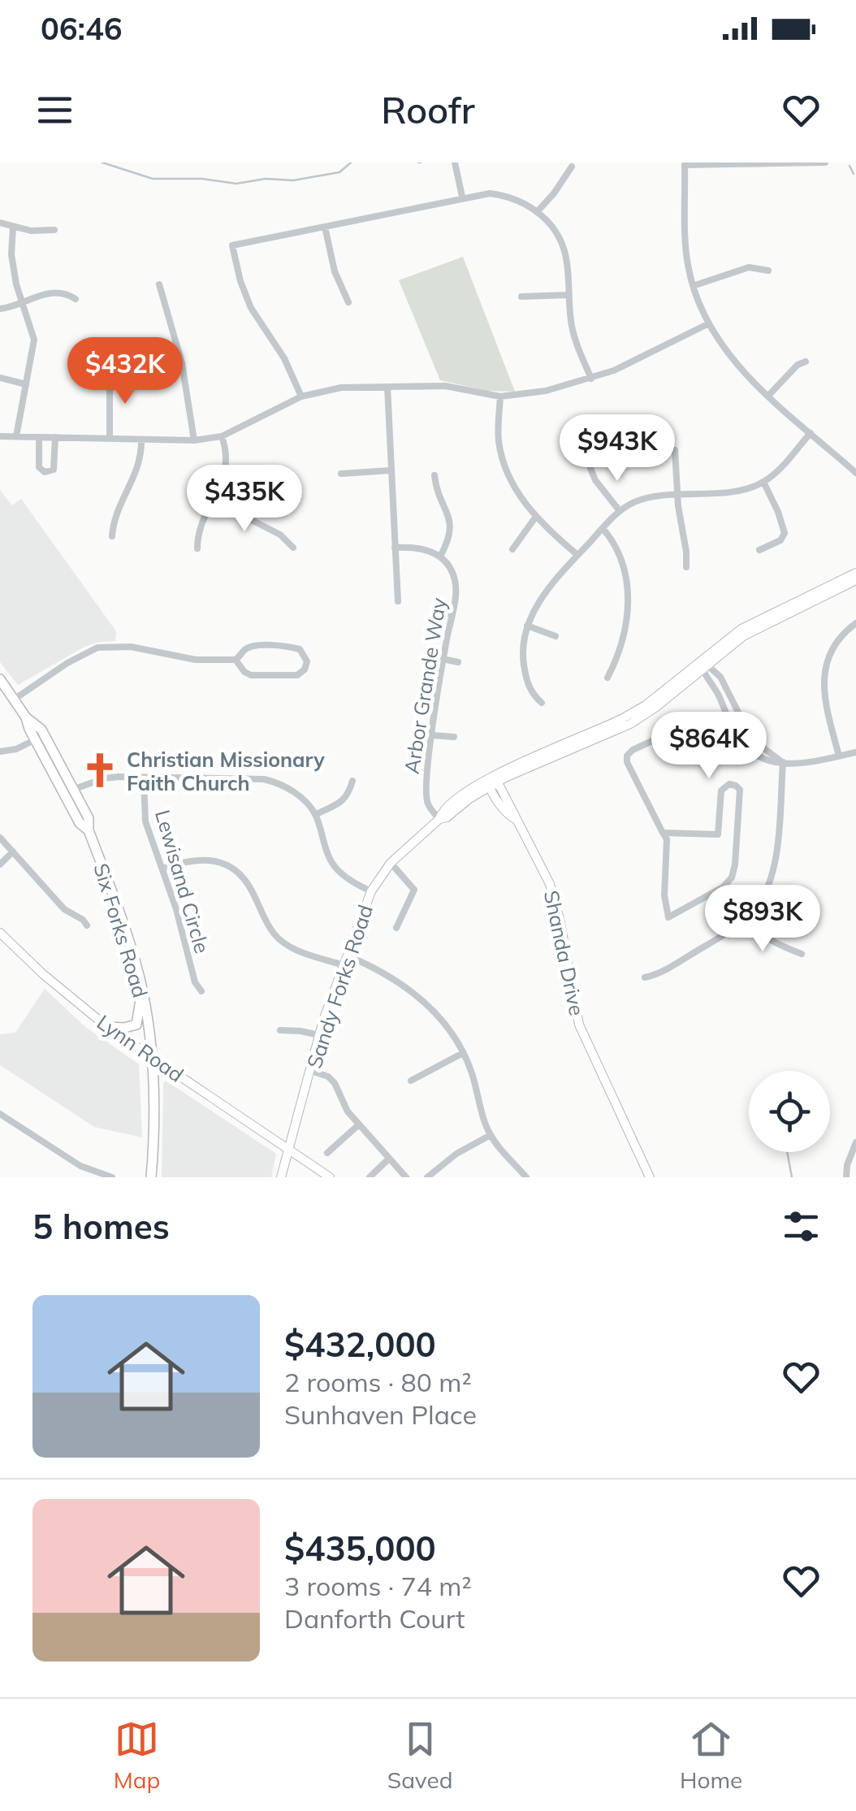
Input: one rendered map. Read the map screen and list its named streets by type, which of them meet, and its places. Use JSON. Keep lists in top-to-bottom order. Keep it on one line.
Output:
{"streets":{"main road":["Six Forks Road"],"street":["Arbor Grande Way","Lewisand Circle","Shanda Drive","Sandy Forks Road","Lynn Road"]},"crossings":[["Arbor Grande Way","Sandy Forks Road"],["Six Forks Road","Lynn Road"],["Shanda Drive","Sandy Forks Road"],["Sandy Forks Road","Lynn Road"]],"places":{"church":["Christian Missionary Faith Church"]},"page":{"status":"06:46","header":"Roofr","price":["$432K","$943K","$435K","$864K","$893K"],"heading":"5 homes","list":[{"name":"$432,000","note":"2 rooms · 80 m² · Sunhaven Place"},{"name":"$435,000","note":"3 rooms · 74 m² · Danforth Court"}],"tabs":["Map","Saved","Home"]}}
